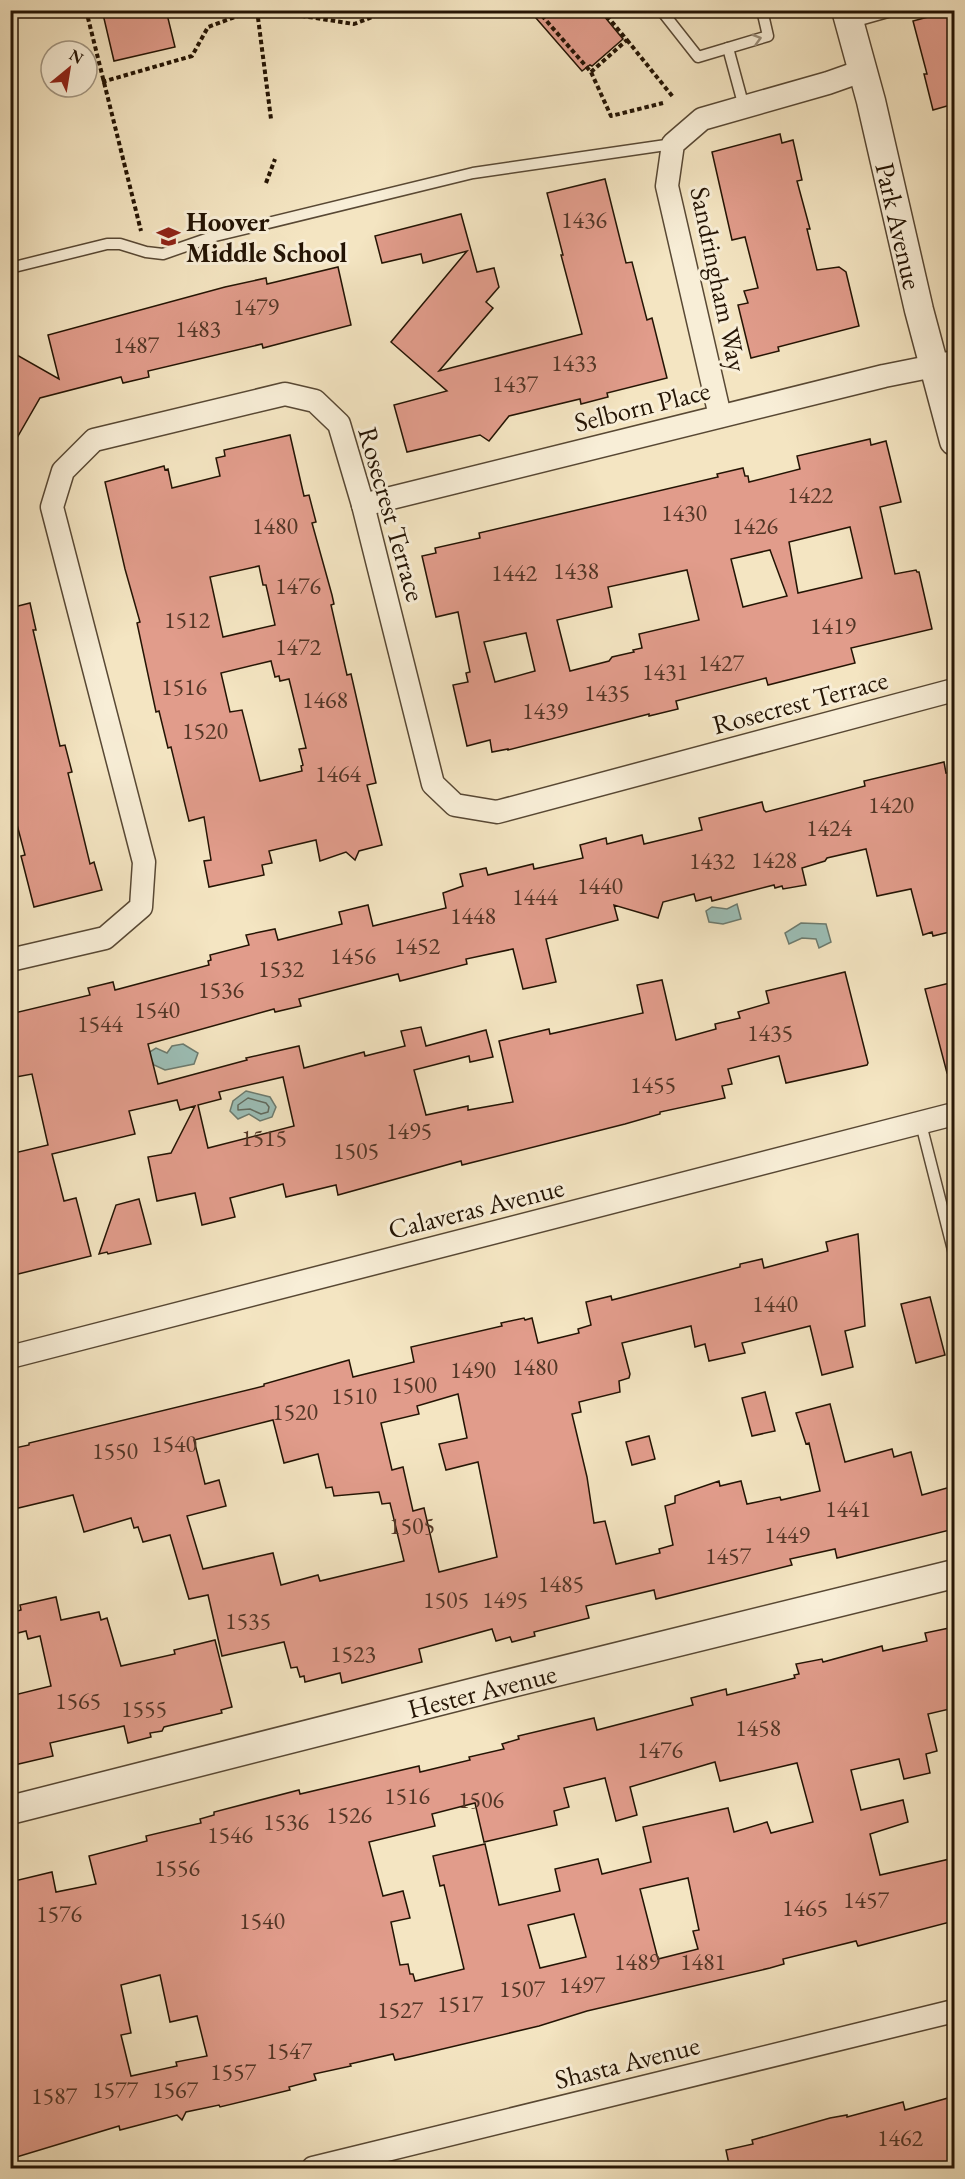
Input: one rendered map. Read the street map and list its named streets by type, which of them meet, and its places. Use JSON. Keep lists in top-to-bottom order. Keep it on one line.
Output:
{"streets":{"street":["Park Avenue","Sandringham Way","Selborn Place","Rosecrest Terrace","Calaveras Avenue","Hester Avenue","Shasta Avenue"]},"crossings":[["Park Avenue","Selborn Place"],["Sandringham Way","Selborn Place"],["Selborn Place","Rosecrest Terrace"]],"places":{"school or university":["Hoover Middle School"]},"house_numbers":["1436","1479","1483","1487","1433","1437","1422","1430","1480","1426","1438","1442","1476","1512","1419","1472","1427","1431","1516","1435","1468","1439","1520","1464","1420","1424","1428","1432","1440","1444","1448","1452","1456","1532","1536","1540","1544","1435","1455","1495","1515","1505","1440","1480","1490","1500","1510","1520","1540","1550","1441","1505","1449","1457","1485","1505","1495","1535","1523","1565","1555","1458","1476","1516","1506","1526","1536","1546","1556","1457","1465","1576","1540","1489","1481","1497","1507","1517","1527","1547","1557","1577","1567","1587","1462"],"north":"top right"}
